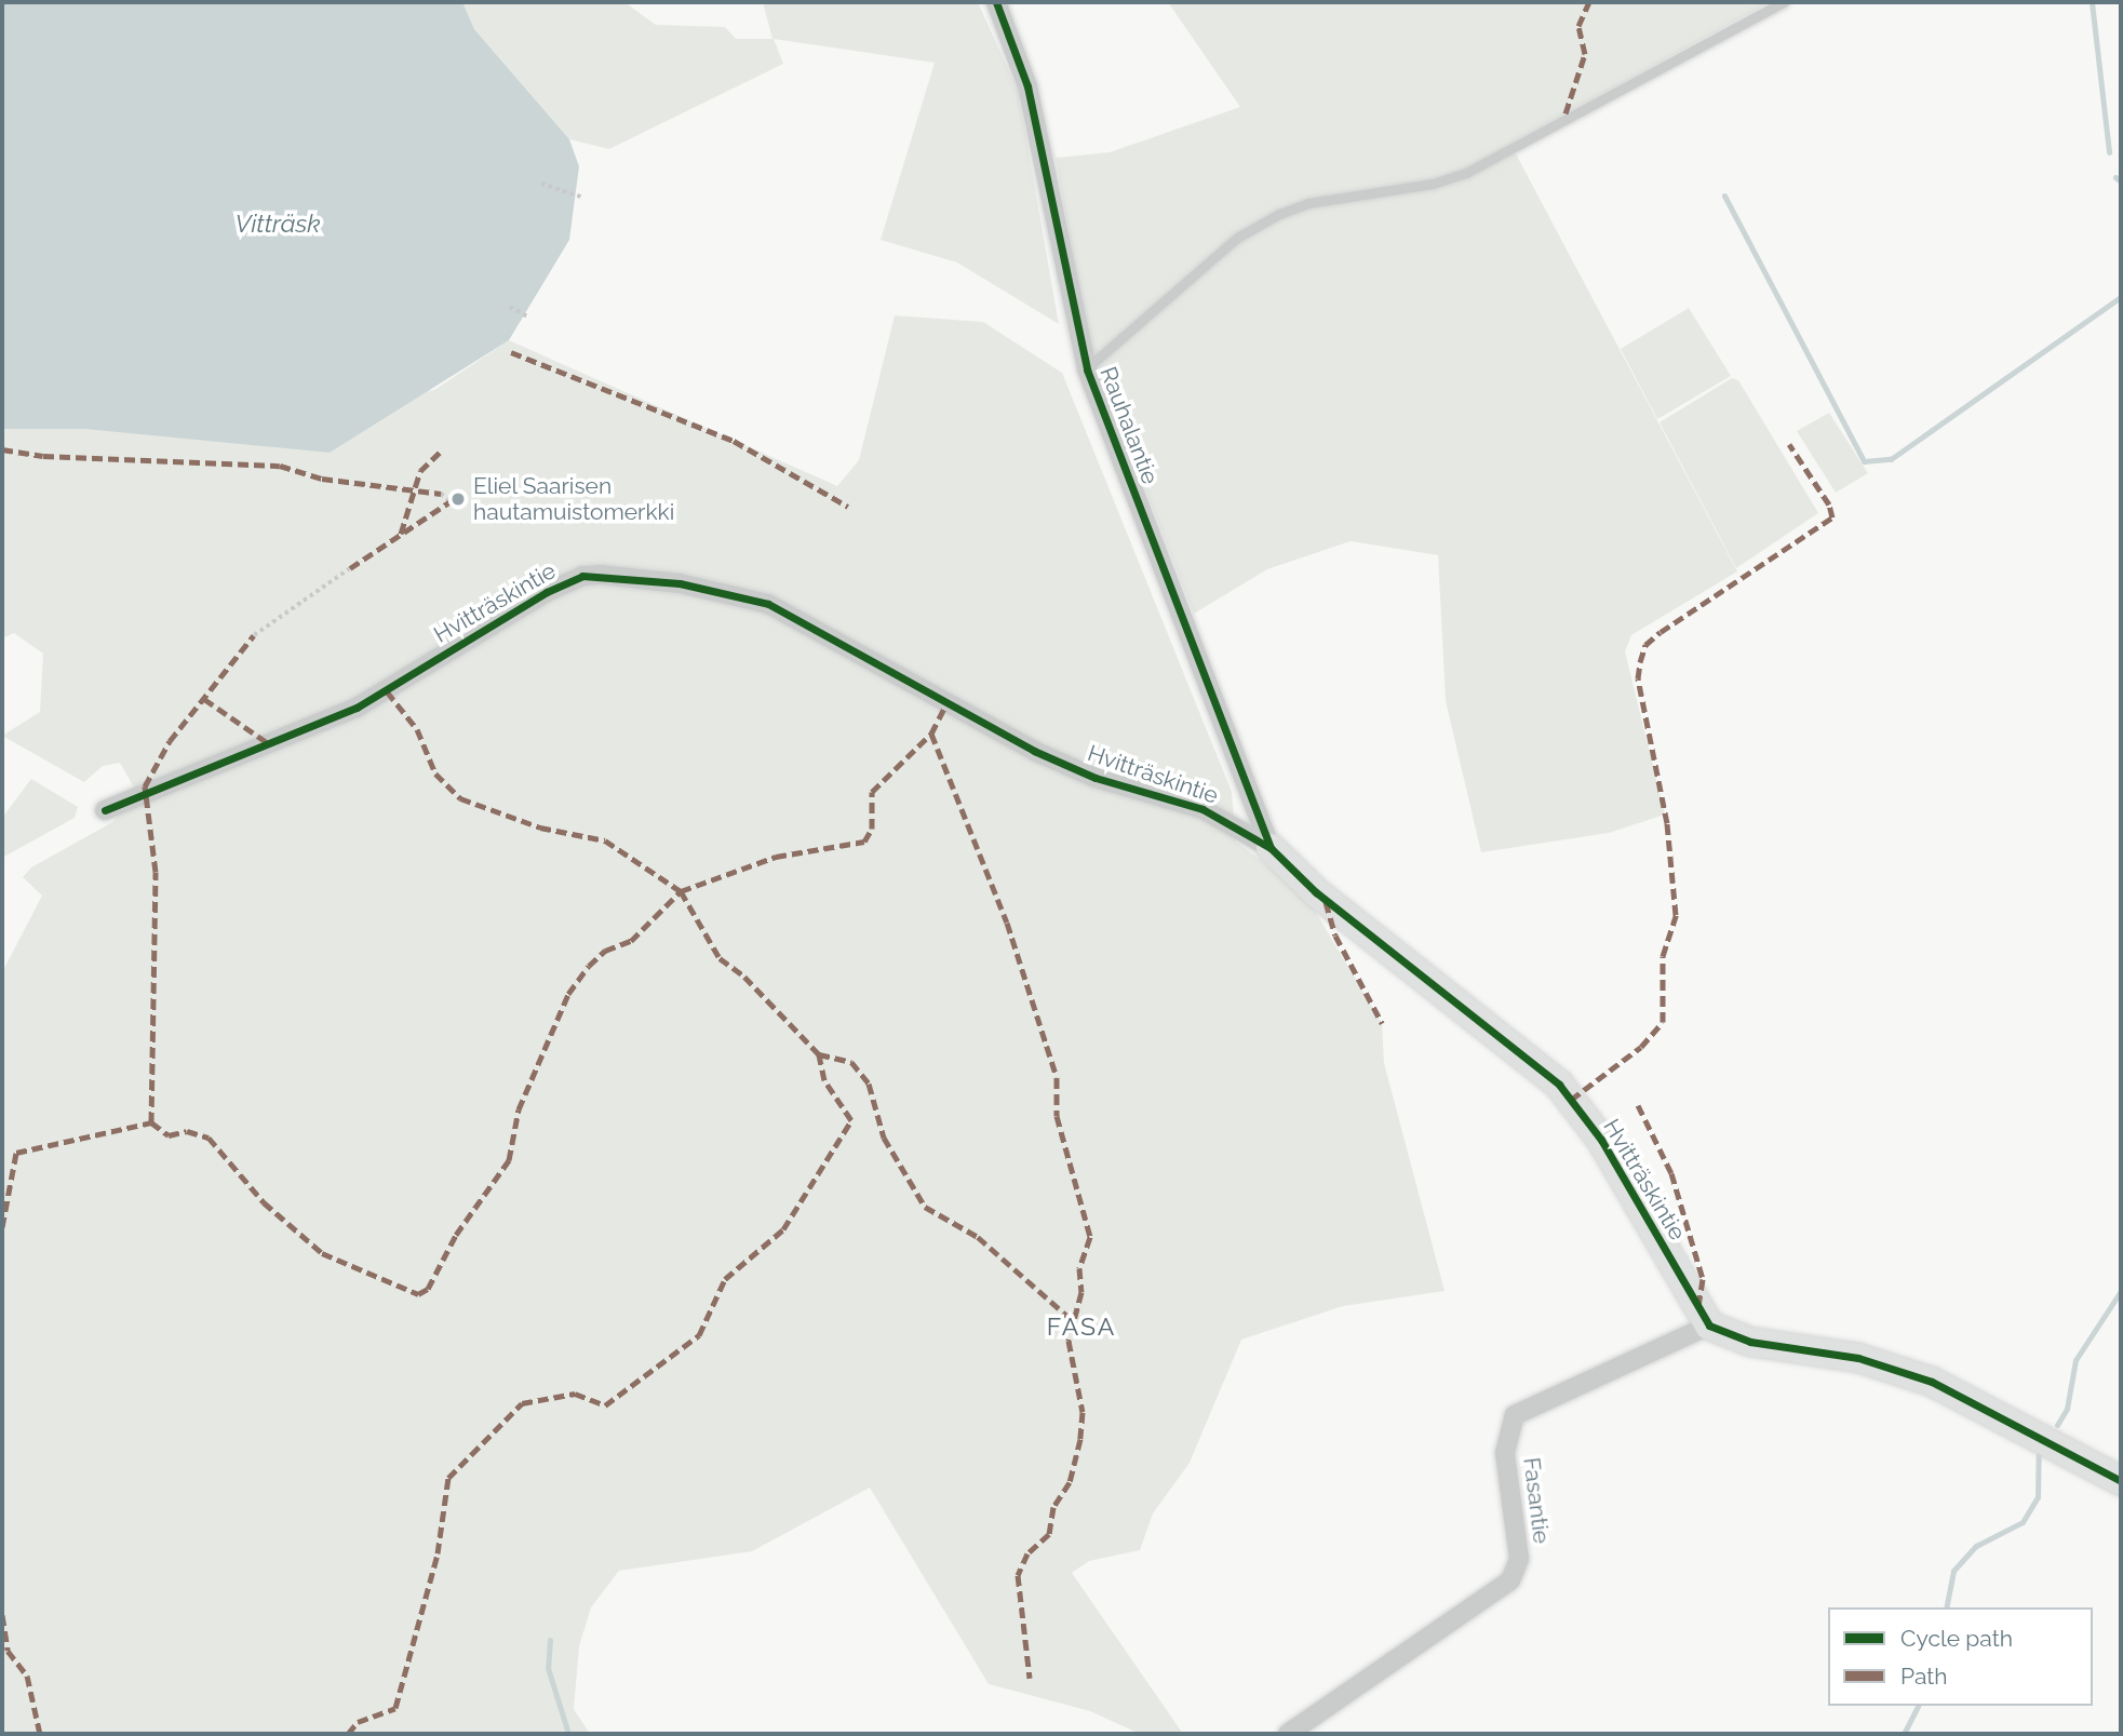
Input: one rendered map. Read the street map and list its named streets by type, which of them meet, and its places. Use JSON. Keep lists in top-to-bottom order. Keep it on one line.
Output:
{"streets":{"street":["Rauhalantie","Hvitträskintie","Fasantie"]},"crossings":[["Rauhalantie","Hvitträskintie"],["Hvitträskintie","Fasantie"]],"districts":["FASA"],"water":["Vitträsk"],"places":["Eliel Saarisen hautamuistomerkki"],"legend":["Cycle path","Path"]}
